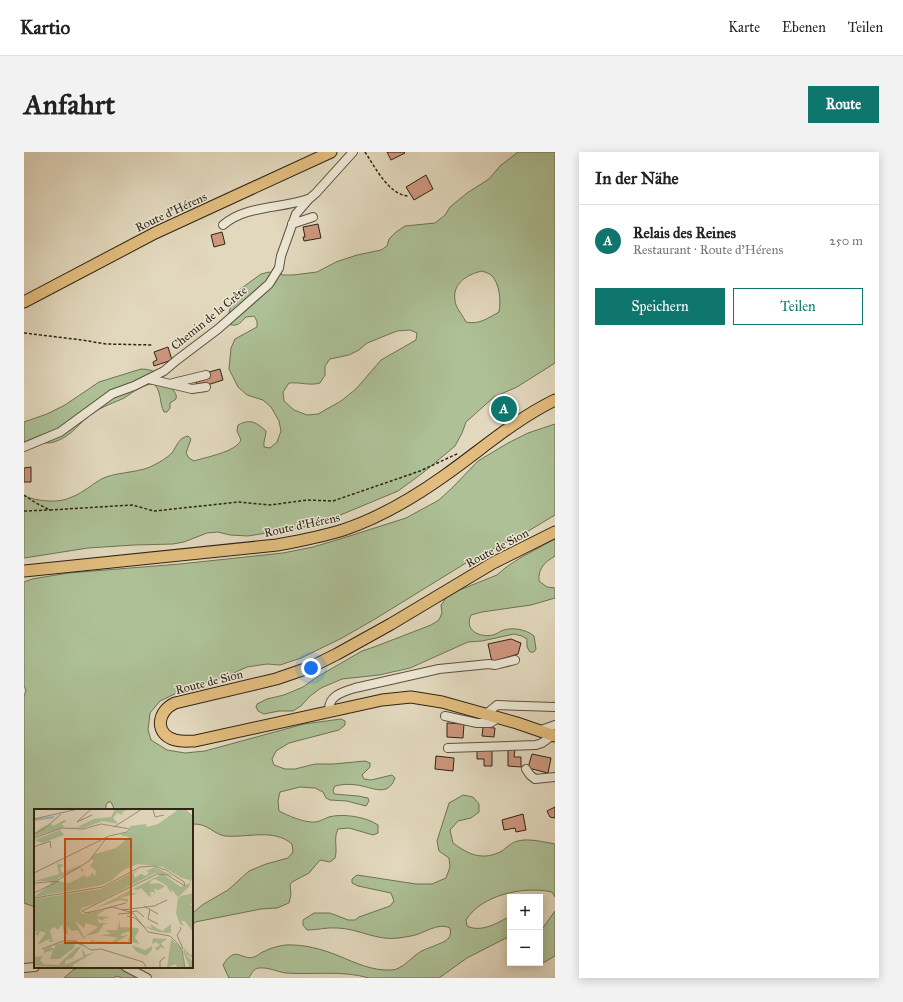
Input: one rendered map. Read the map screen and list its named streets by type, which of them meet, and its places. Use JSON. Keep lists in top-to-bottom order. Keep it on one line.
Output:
{"streets":{"main road":["Route d'Hérens","Route de Sion"],"street":["Chemin de la Crête"]},"page":{"header":"Kartio","nav":["Karte","Ebenen","Teilen"],"buttons":["Route",["Speichern","Teilen"]],"title":"Anfahrt","heading":"In der Nähe","list":[{"mark":"A","name":"Relais des Reines","note":"Restaurant · Route d'Hérens","value":"250 m"}],"pins":"A","map_buttons":["+","−"]}}
